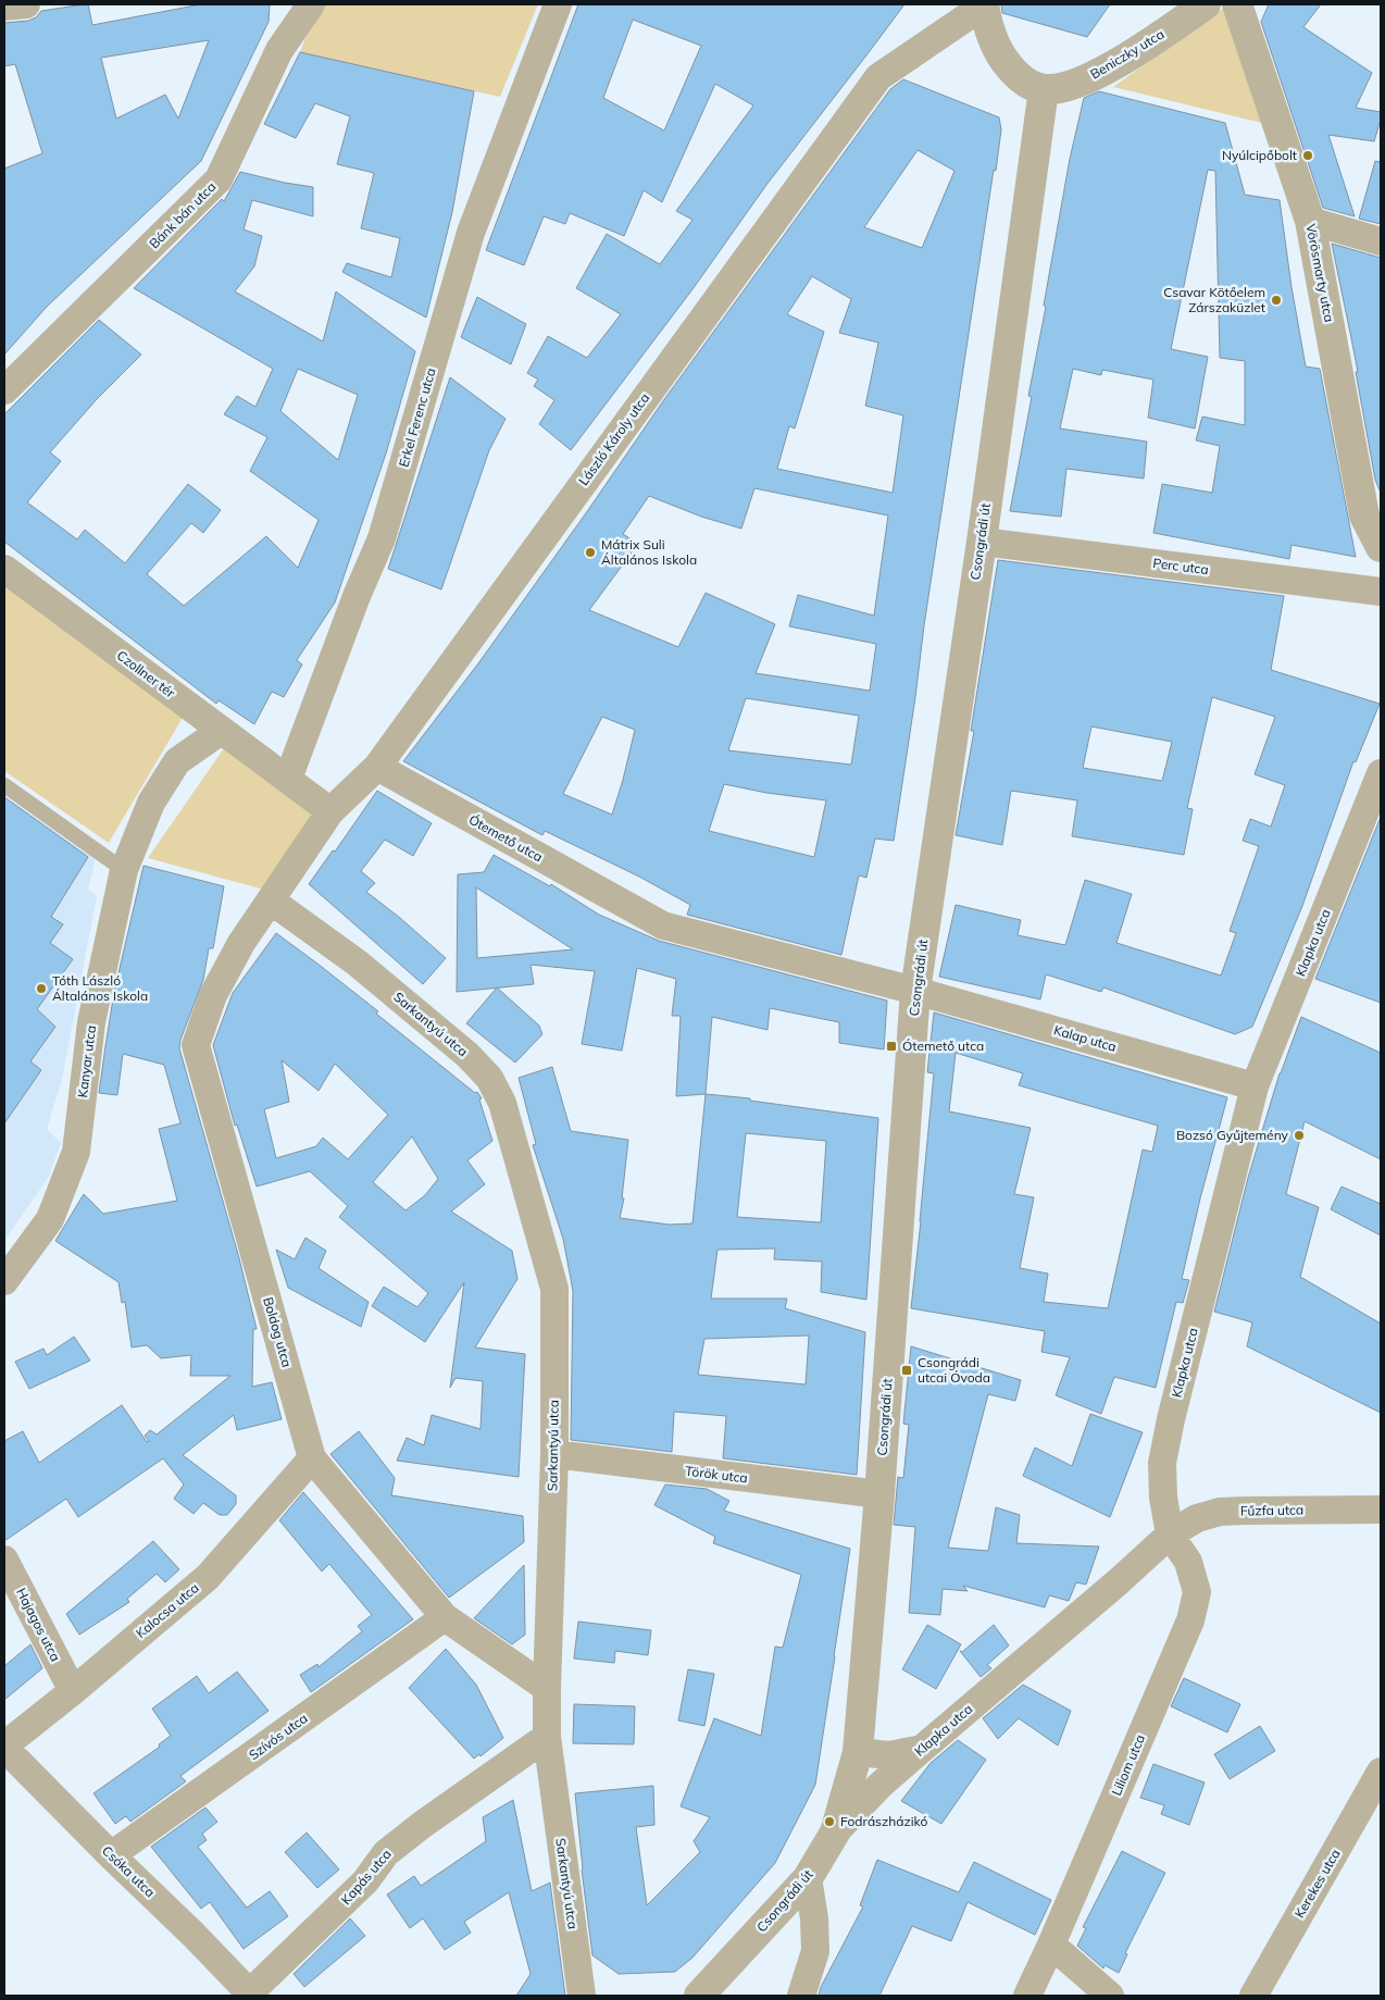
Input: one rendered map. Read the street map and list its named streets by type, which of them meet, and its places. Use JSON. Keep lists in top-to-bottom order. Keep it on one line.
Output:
{"streets":{"street":["Beniczky utca","Bánk bán utca","Vörösmarty utca","Erkel Ferenc utca","László Károly utca","Csongrádi út","Perc utca","Czollner tér","Ótemető utca","Klapka utca","Sarkantyú utca","Kalap utca","Kanyar utca","Boldog utca","Török utca","Fűzfa utca","Kalocsa utca","Hajagos utca","Szívós utca","Liliom utca","Csóka utca","Kapás utca","Kerekes utca"]},"crossings":[["Beniczky utca","Csongrádi út"],["Erkel Ferenc utca","Czollner tér"],["László Károly utca","Ótemető utca"],["László Károly utca","Sarkantyú utca"],["László Károly utca","Boldog utca"],["Csongrádi út","Perc utca"],["Csongrádi út","Ótemető utca"],["Csongrádi út","Klapka utca"],["Csongrádi út","Kalap utca"],["Csongrádi út","Török utca"],["Czollner tér","Kanyar utca"],["Ótemető utca","Kalap utca"],["Klapka utca","Kalap utca"],["Klapka utca","Fűzfa utca"],["Klapka utca","Liliom utca"],["Sarkantyú utca","Boldog utca"],["Sarkantyú utca","Török utca"],["Sarkantyú utca","Kapás utca"],["Boldog utca","Kalocsa utca"],["Boldog utca","Szívós utca"],["Fűzfa utca","Liliom utca"],["Kalocsa utca","Hajagos utca"],["Kalocsa utca","Csóka utca"],["Szívós utca","Csóka utca"],["Csóka utca","Kapás utca"]],"places":{"other":["Nyúlcipőbolt","Csavar Kötőelem Zárszaküzlet","Mátrix Suli Általános Iskola","Tóth László Általános Iskola","Bozsó Gyűjtemény","Fodrászházikó"],"transit":["Ótemető utca","Csongrádi utcai Óvoda"]}}
